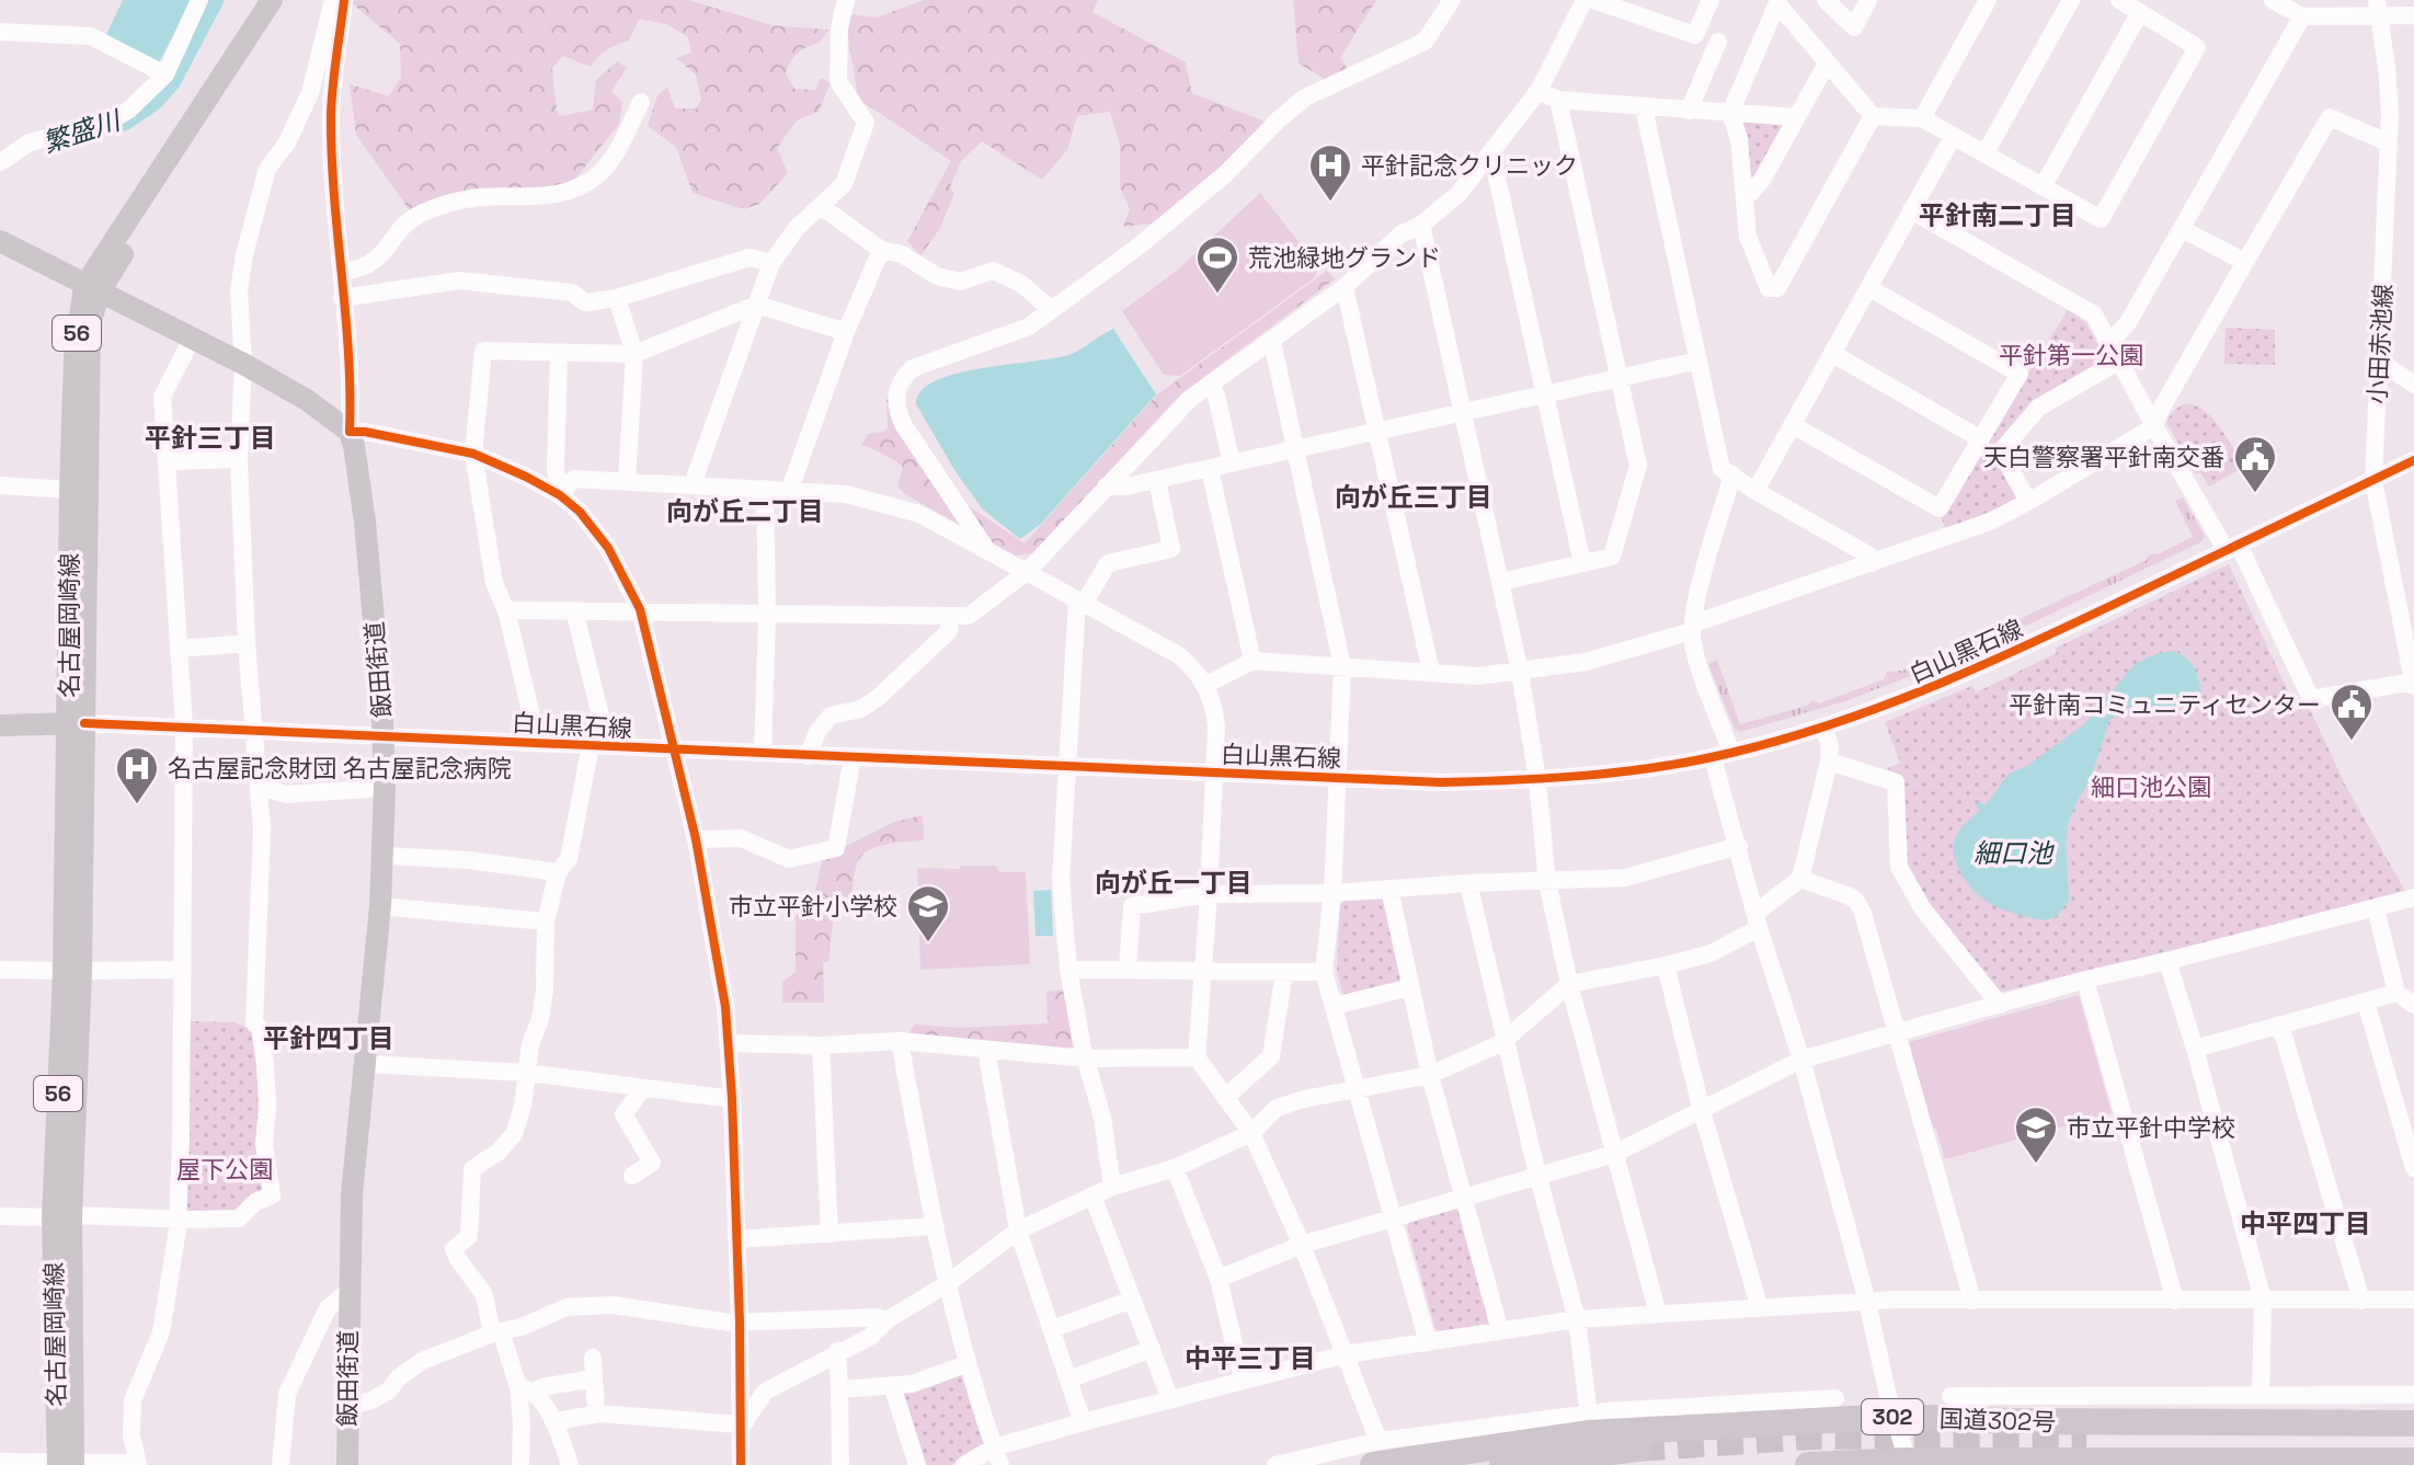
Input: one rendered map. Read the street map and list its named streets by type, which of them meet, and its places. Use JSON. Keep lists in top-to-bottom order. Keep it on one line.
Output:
{"streets":{"highway":["302","国道302号"],"main road":["56","名古屋岡崎線","飯田街道"],"street":["小田赤池線","白山黒石線"]},"crossings":[["小田赤池線","白山黒石線"],["名古屋岡崎線","白山黒石線"],["白山黒石線","飯田街道"]],"districts":["平針南二丁目","平針三丁目","向が丘三丁目","向が丘二丁目","向が丘一丁目","平針四丁目","中平四丁目","中平三丁目"],"water":["繁盛川","細口池"],"parks":["平針第一公園","細口池公園","屋下公園"],"places":{"hospital":["平針記念クリニック","名古屋記念財団 名古屋記念病院"],"sports":["荒池緑地グランド"],"public building":["天白警察署平針南交番","平針南コミュニティセンター"],"school or university":["市立平針小学校","市立平針中学校"]}}
